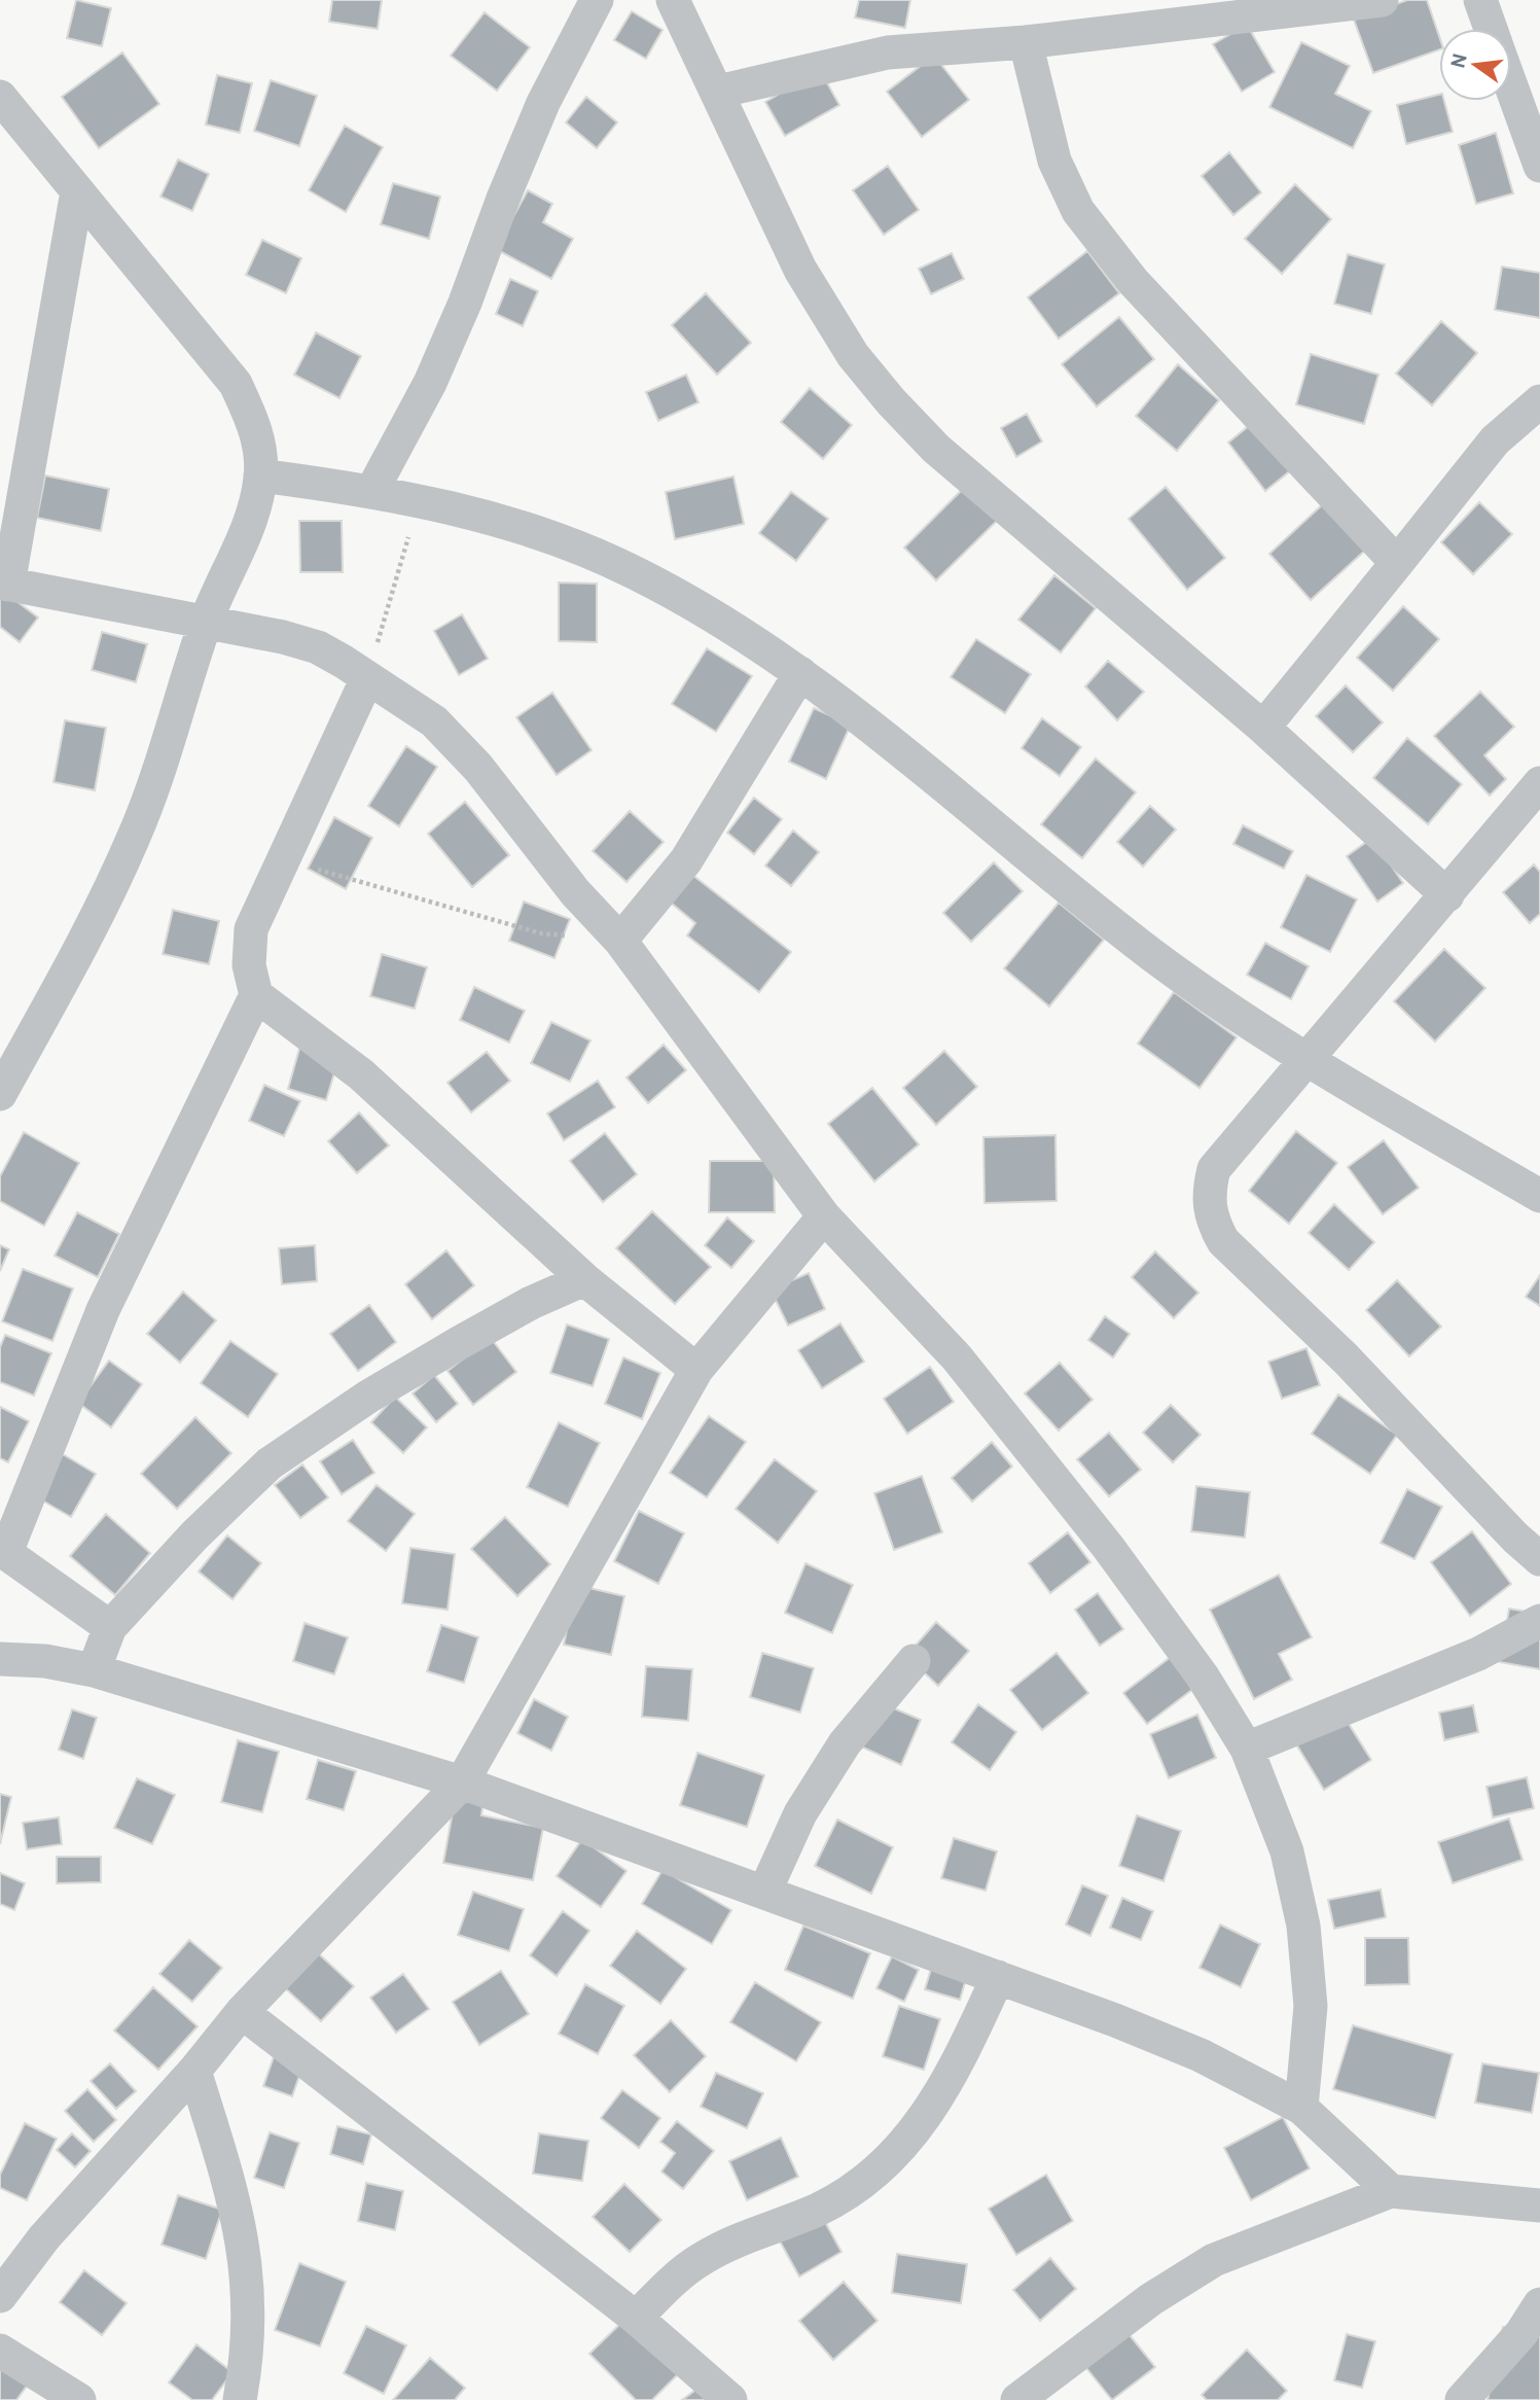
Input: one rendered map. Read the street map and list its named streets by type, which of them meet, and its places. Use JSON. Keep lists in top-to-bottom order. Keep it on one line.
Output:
{"north":"left"}
